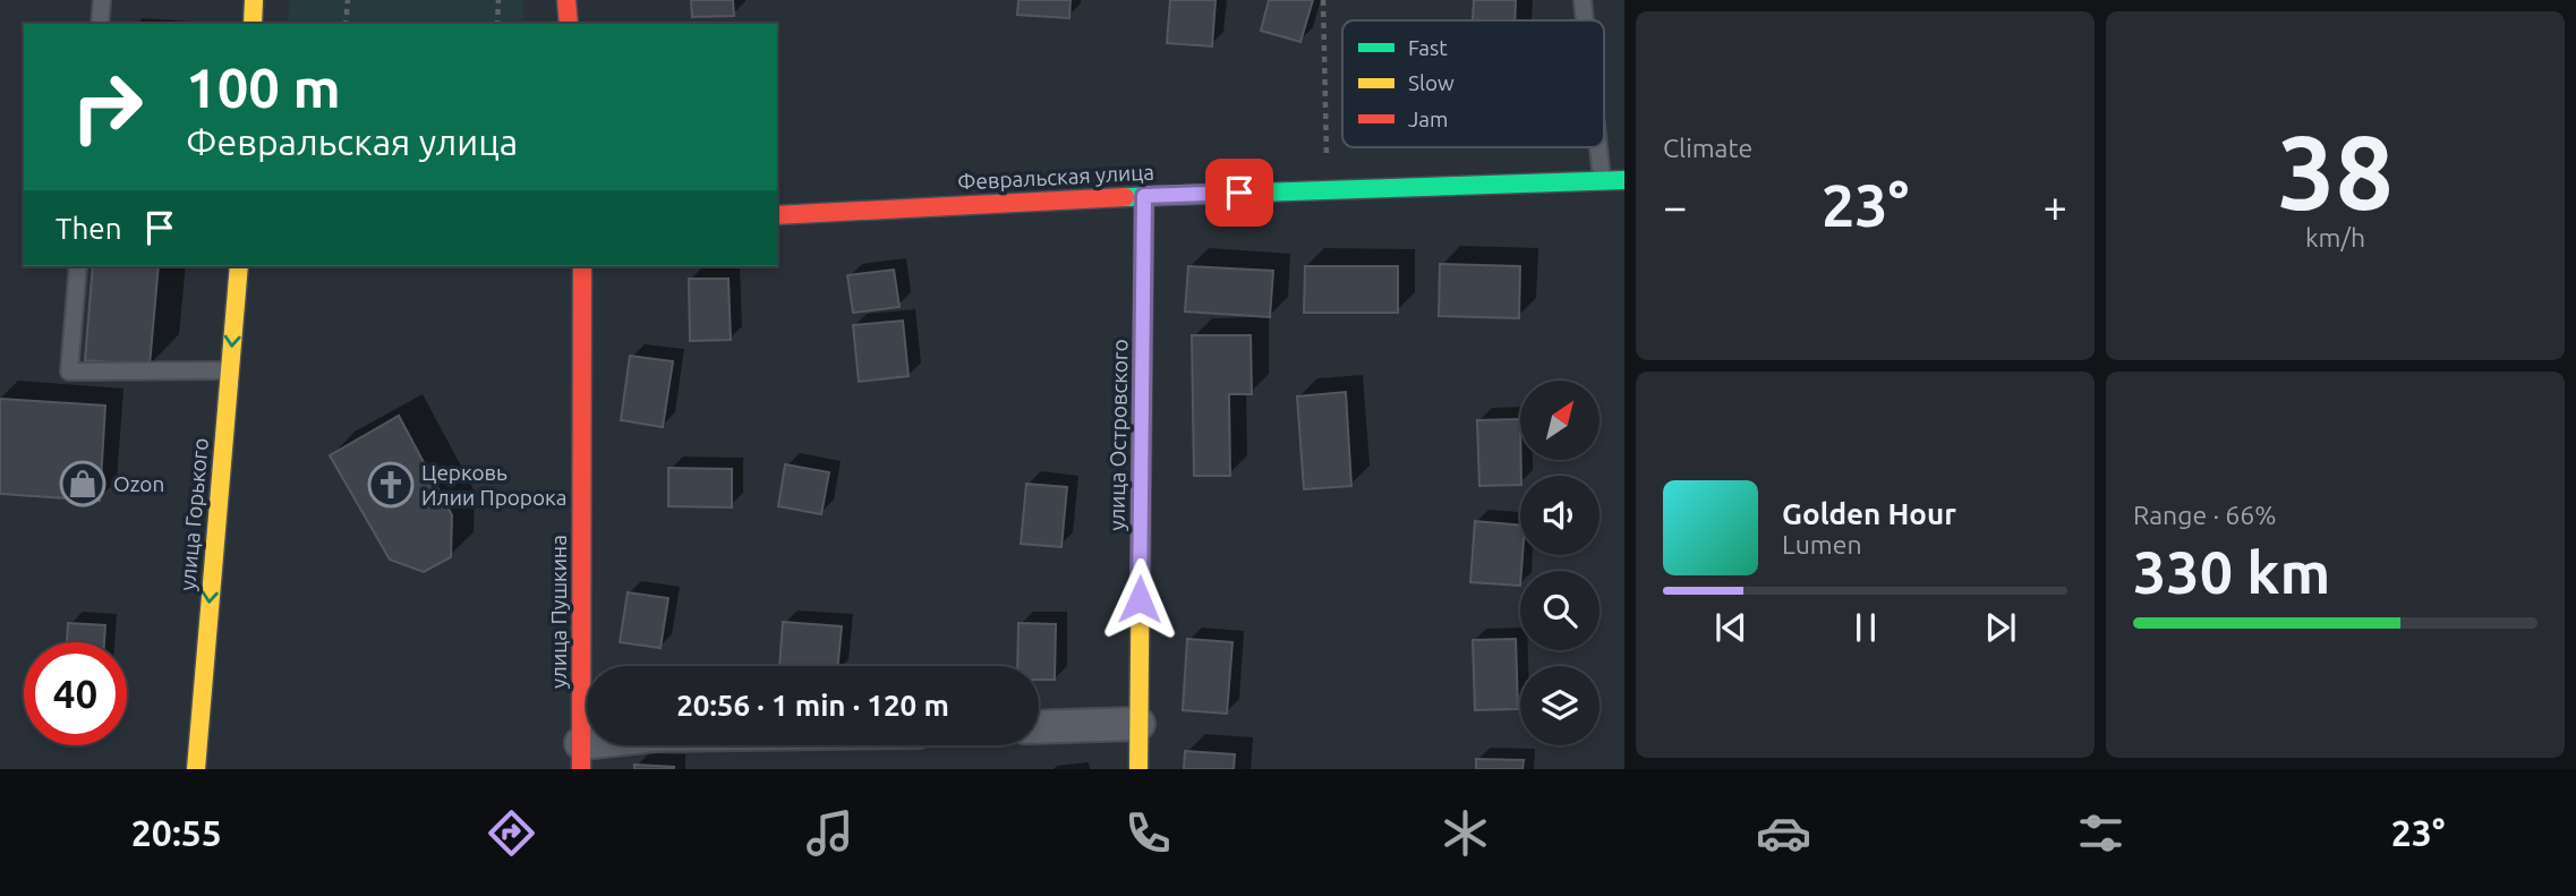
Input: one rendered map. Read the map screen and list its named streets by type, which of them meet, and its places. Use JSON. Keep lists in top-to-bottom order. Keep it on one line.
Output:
{"streets":{"main road":["Февральская улица","улица Островского","улица Горького","улица Пушкина"]},"crossings":[["Февральская улица","улица Островского"]],"one_way":["улица Горького"],"places":{"shop":["Ozon"],"church":["Церковь Илии Пророка"]},"legend":["Fast","Slow","Jam"],"north":"top right","page":{"tile":["Climate",["38","km/h"],["Range · 66%","330 km"]],"turn":["100 m","Февральская улица"],"heat":["−","23°","+"],"then":"Then","song":["Golden Hour","Lumen"],"limit":"40","trip":"20:56 · 1 min · 120 m","tabs":["20:55","23°"]}}
